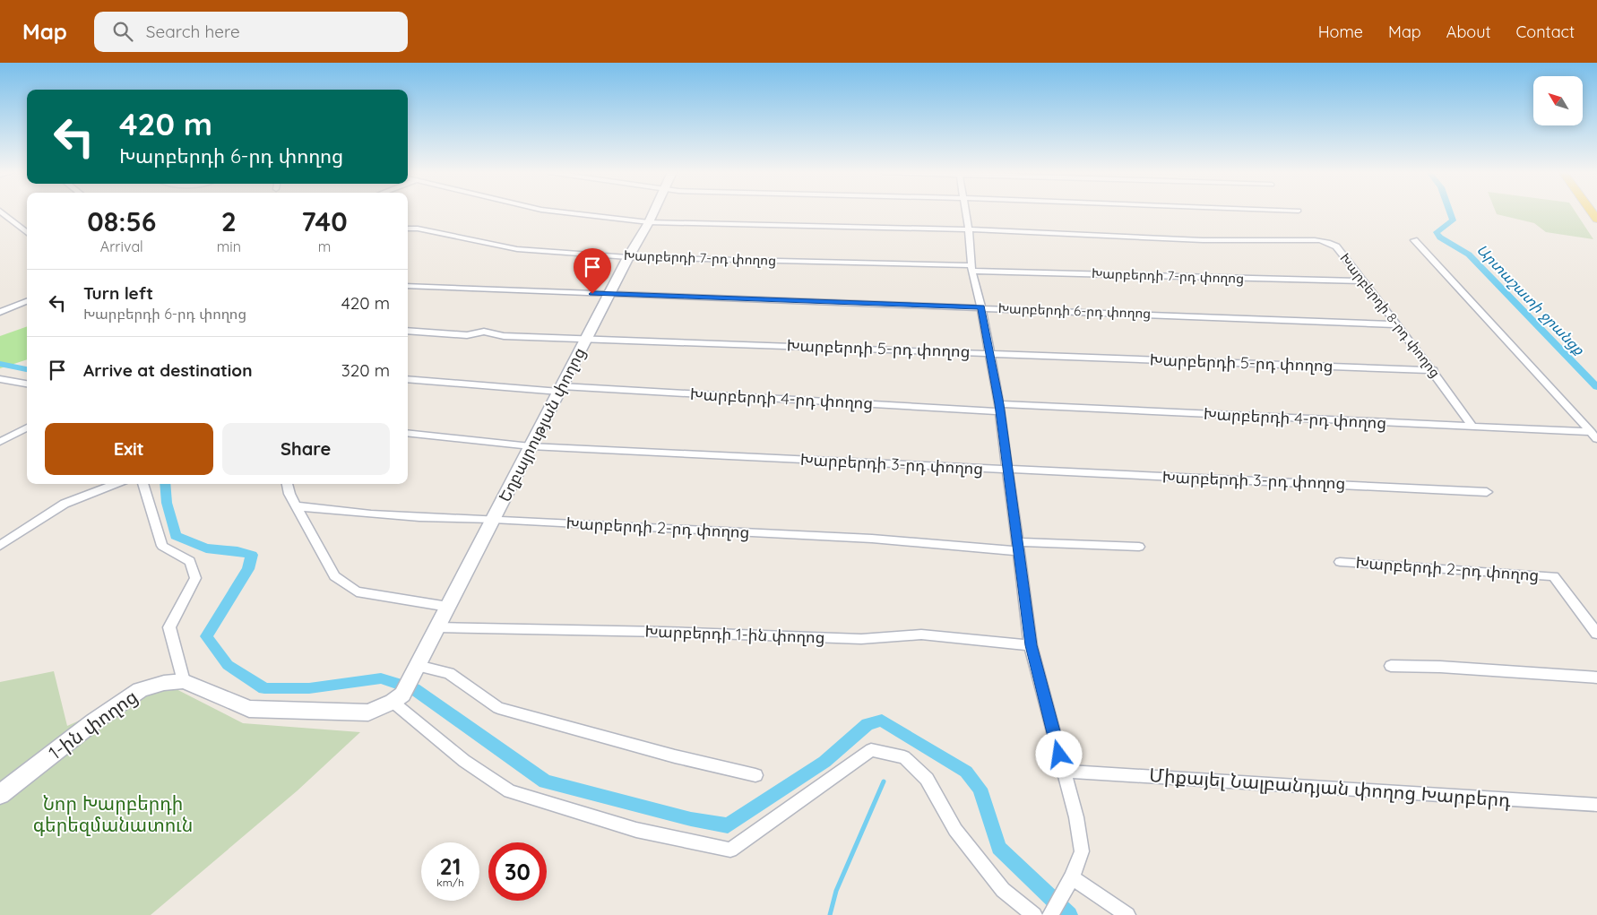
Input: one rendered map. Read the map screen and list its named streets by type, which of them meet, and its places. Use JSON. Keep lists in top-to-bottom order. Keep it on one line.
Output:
{"streets":{"street":["Խարբերդի 7-րդ փողոց","Խարբերդի 6-րդ փողոց","Խարբերդի 8-րդ փողոց","Խարբերդի 5-րդ փողոց","Խարբերդի 4-րդ փողոց","Եղբայրության փողոց","Խարբերդի 3-րդ փողոց","Խարբերդի 2-րդ փողոց","Խարբերդի 1-ին փողոց","1-ին փողոց","Միքայել Նալբանդյան փողոց Խարբերդ"]},"crossings":[["Խարբերդի 7-րդ փողոց","Խարբերդի 8-րդ փողոց"],["Խարբերդի 7-րդ փողոց","Եղբայրության փողոց"],["Խարբերդի 6-րդ փողոց","Խարբերդի 8-րդ փողոց"],["Խարբերդի 6-րդ փողոց","Եղբայրության փողոց"],["Խարբերդի 8-րդ փողոց","Խարբերդի 5-րդ փողոց"],["Խարբերդի 8-րդ փողոց","Խարբերդի 4-րդ փողոց"],["Խարբերդի 8-րդ փողոց","Եղբայրության փողոց"],["Խարբերդի 5-րդ փողոց","Եղբայրության փողոց"],["Խարբերդի 4-րդ փողոց","Եղբայրության փողոց"],["Եղբայրության փողոց","Խարբերդի 3-րդ փողոց"],["Եղբայրության փողոց","Խարբերդի 2-րդ փողոց"],["Եղբայրության փողոց","Խարբերդի 1-ին փողոց"]],"water":["Արտաշատի ջրանցք"],"parks":["Նոր Խարբերդի գերեզմանատուն"],"north":"top left","page":{"header":"Map","search":"Search here","nav":["Home","Map","About","Contact"],"turn":["420 m","Խարբերդի 6-րդ փողոց"],"eta":["08:56","Arrival","2","min","740","m"],"list":[{"name":"Turn left","note":"Խարբերդի 6-րդ փողոց","value":"420 m"},{"name":"Arrive at destination","value":"320 m"}],"buttons":["Exit","Share"],"speed":"21 km/h","limit":"30"}}
